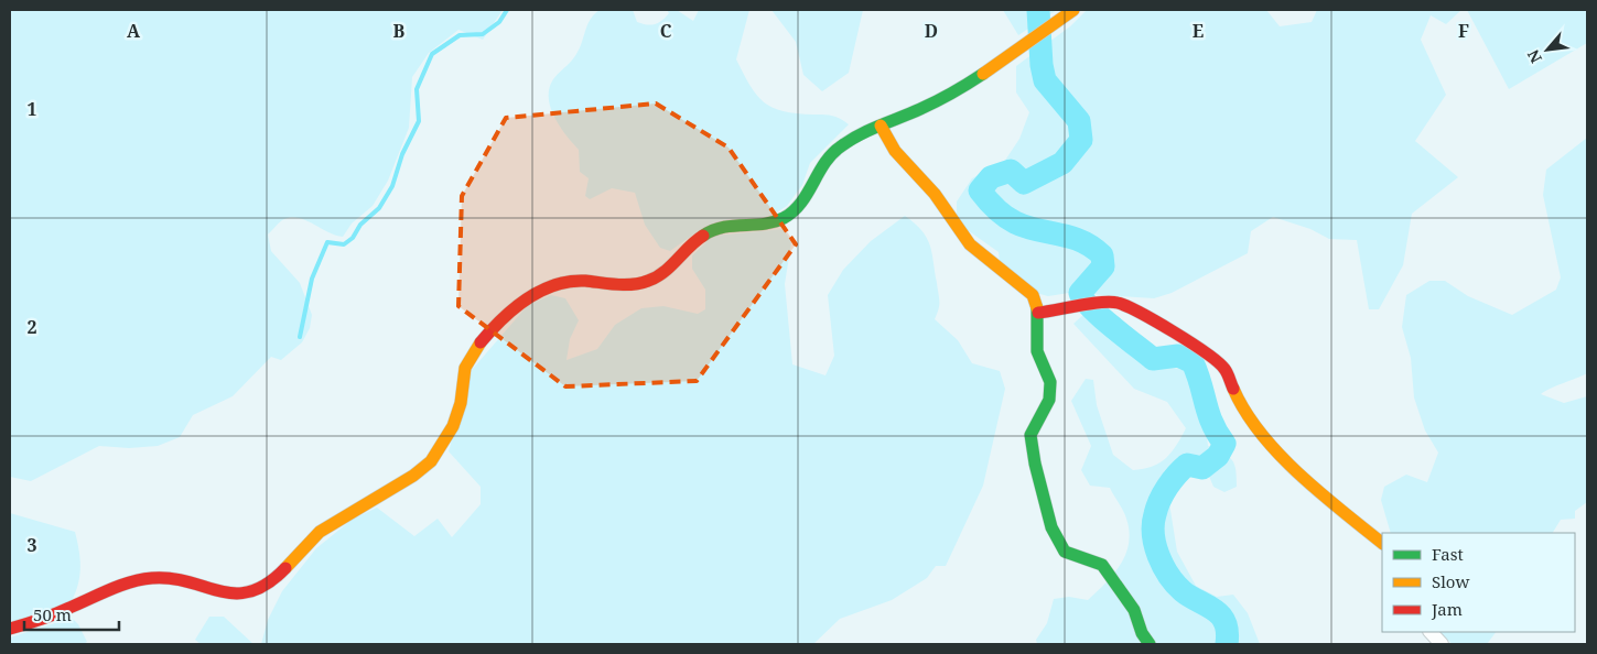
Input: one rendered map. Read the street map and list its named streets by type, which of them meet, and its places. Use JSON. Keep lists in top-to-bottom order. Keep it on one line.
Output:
{"legend":["Fast","Slow","Jam"],"scale_bar":"50 m","north":"bottom left","grid":{"columns":["A","B","C","D","E","F"],"rows":["1","2","3"]}}
